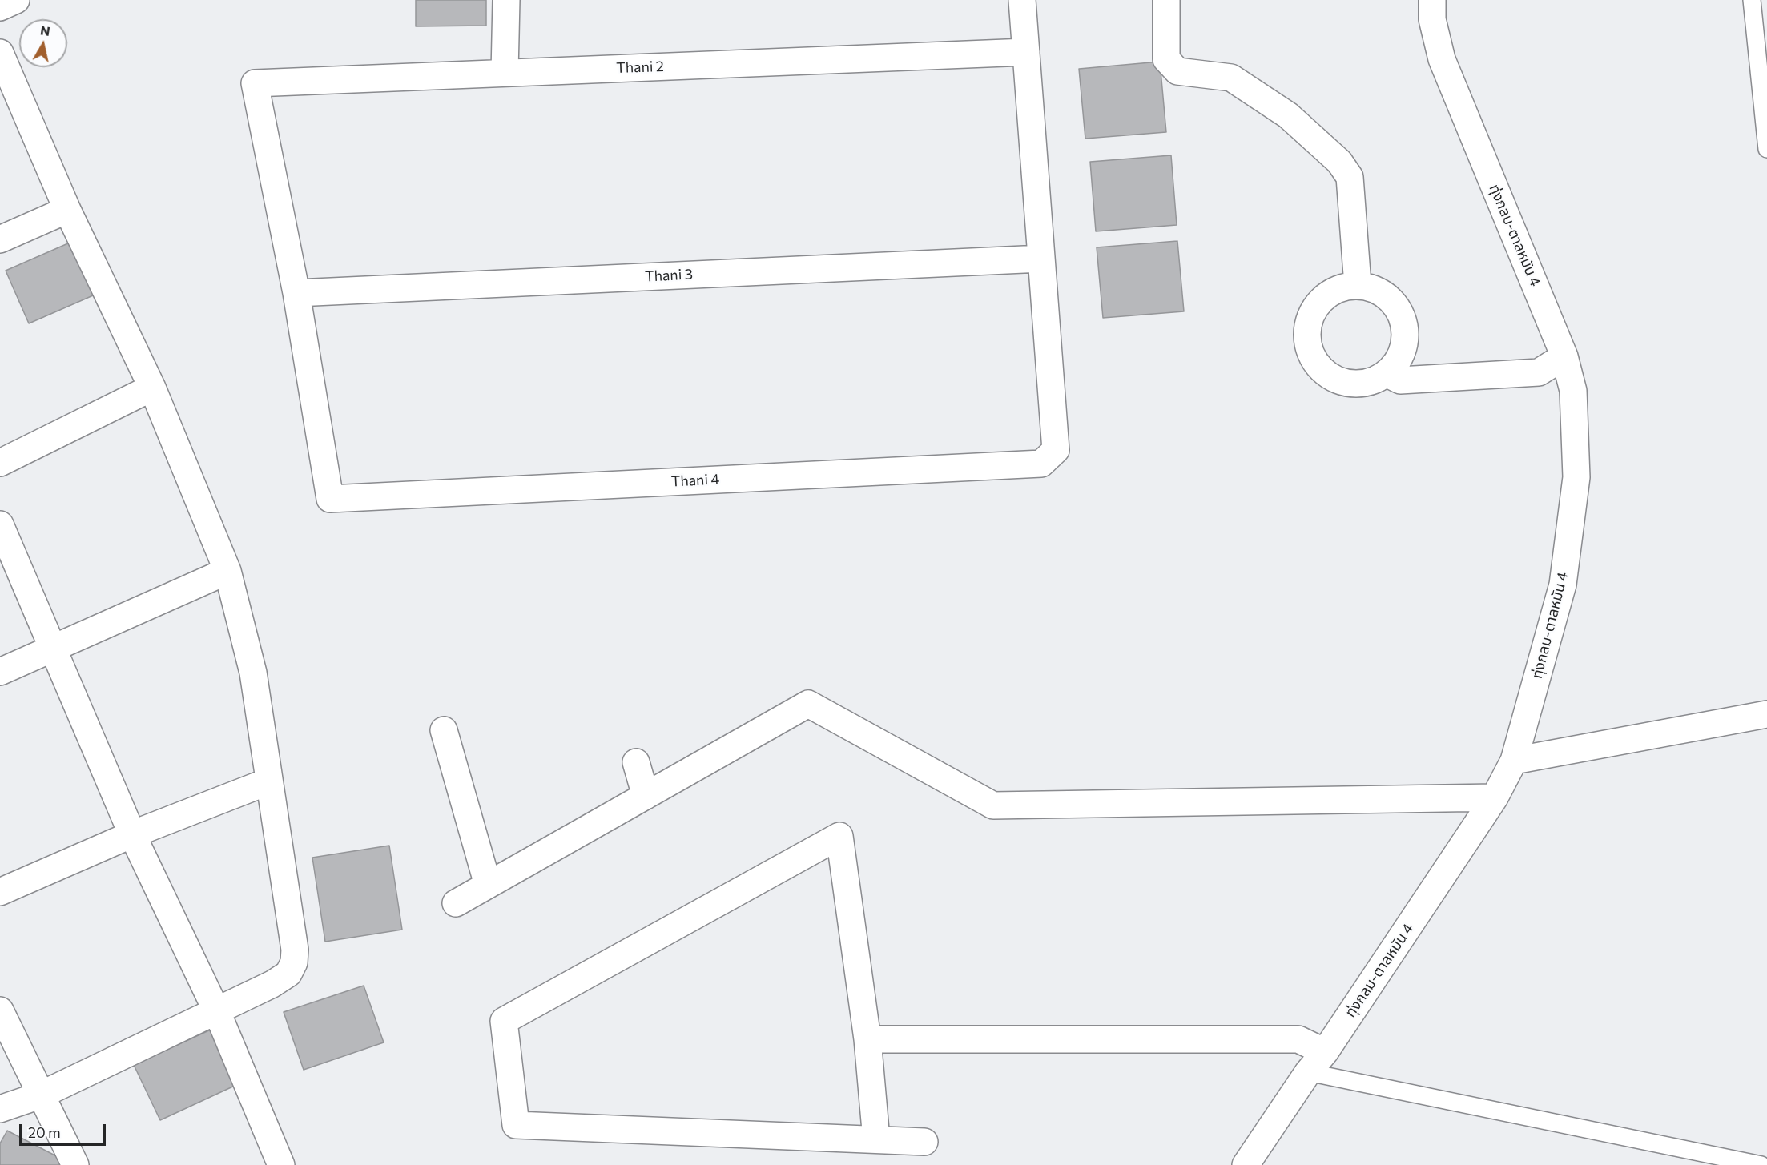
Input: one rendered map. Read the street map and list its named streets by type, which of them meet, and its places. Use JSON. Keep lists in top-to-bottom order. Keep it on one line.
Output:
{"streets":{"street":["Thani 2","ทุ่งกลม-ตาลหมัน 4","Thani 3","Thani 4"]},"crossings":[["Thani 2","Thani 3"],["Thani 2","Thani 4"],["Thani 3","Thani 4"]],"scale_bar":"20 m","north":"top"}
